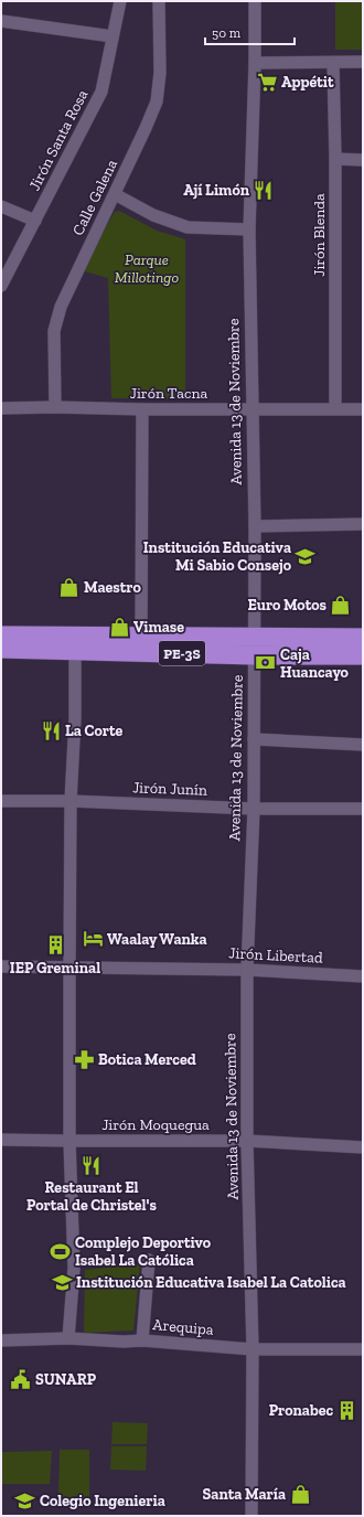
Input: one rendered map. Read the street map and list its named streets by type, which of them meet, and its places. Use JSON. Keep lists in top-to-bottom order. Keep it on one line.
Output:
{"streets":{"highway":["PE-3S"],"street":["Jirón Santa Rosa","Calle Galena","Jirón Blenda","Jirón Tacna","Avenida 13 de Noviembre","Jirón Junín","Jirón Libertad","Jirón Moquegua","Arequipa"]},"crossings":[["Calle Galena","Jirón Tacna"],["Jirón Blenda","Jirón Tacna"],["Jirón Tacna","Avenida 13 de Noviembre"],["Avenida 13 de Noviembre","PE-3S"],["Avenida 13 de Noviembre","Jirón Junín"],["Avenida 13 de Noviembre","Jirón Libertad"],["Avenida 13 de Noviembre","Jirón Moquegua"],["Avenida 13 de Noviembre","Arequipa"]],"parks":["Parque Millotingo"],"places":{"supermarket":["Appétit"],"restaurant":["Ají Limón","La Corte","Restaurant El Portal de Christel's"],"school or university":["Institución Educativa Mi Sabio Consejo","Institución Educativa Isabel La Catolica","Colegio Ingenieria"],"shop":["Maestro","Euro Motos","Vimase","Santa María"],"bank":["Caja Huancayo"],"hotel":["Waalay Wanka"],"building":["IEP Greminal","Pronabec"],"pharmacy":["Botica Merced"],"sports":["Complejo Deportivo Isabel La Católica"],"public building":["SUNARP"]},"scale_bar":"50 m"}
